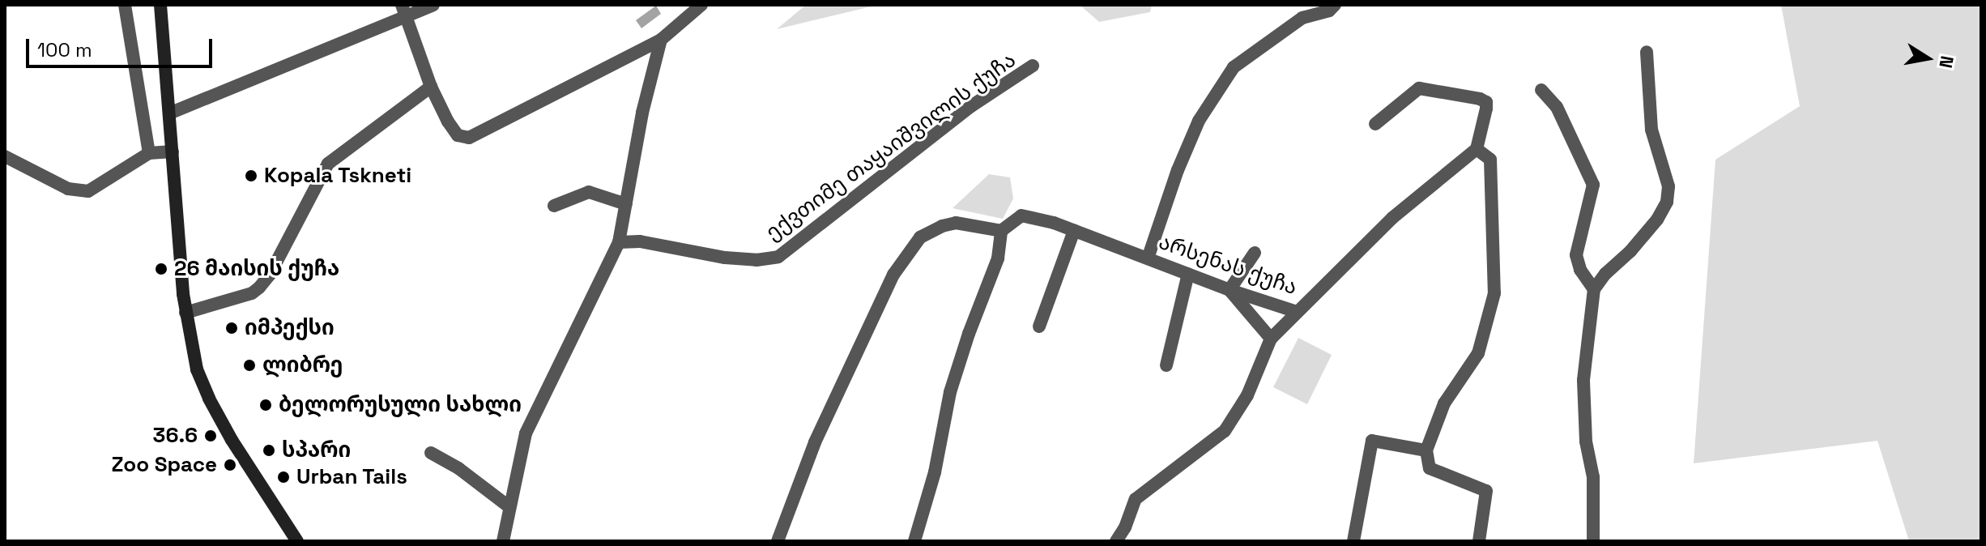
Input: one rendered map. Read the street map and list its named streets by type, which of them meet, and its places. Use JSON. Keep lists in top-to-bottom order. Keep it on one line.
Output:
{"streets":{"street":["ექვთიმე თაყაიშვილის ქუჩა","არსენას ქუჩა"]},"places":["Kopala Tskneti","26 მაისის ქუჩა","იმპექსი","ლიბრე","ბელორუსული სახლი","36.6","სპარი","Zoo Space","Urban Tails"],"scale_bar":"100 m","north":"right"}
